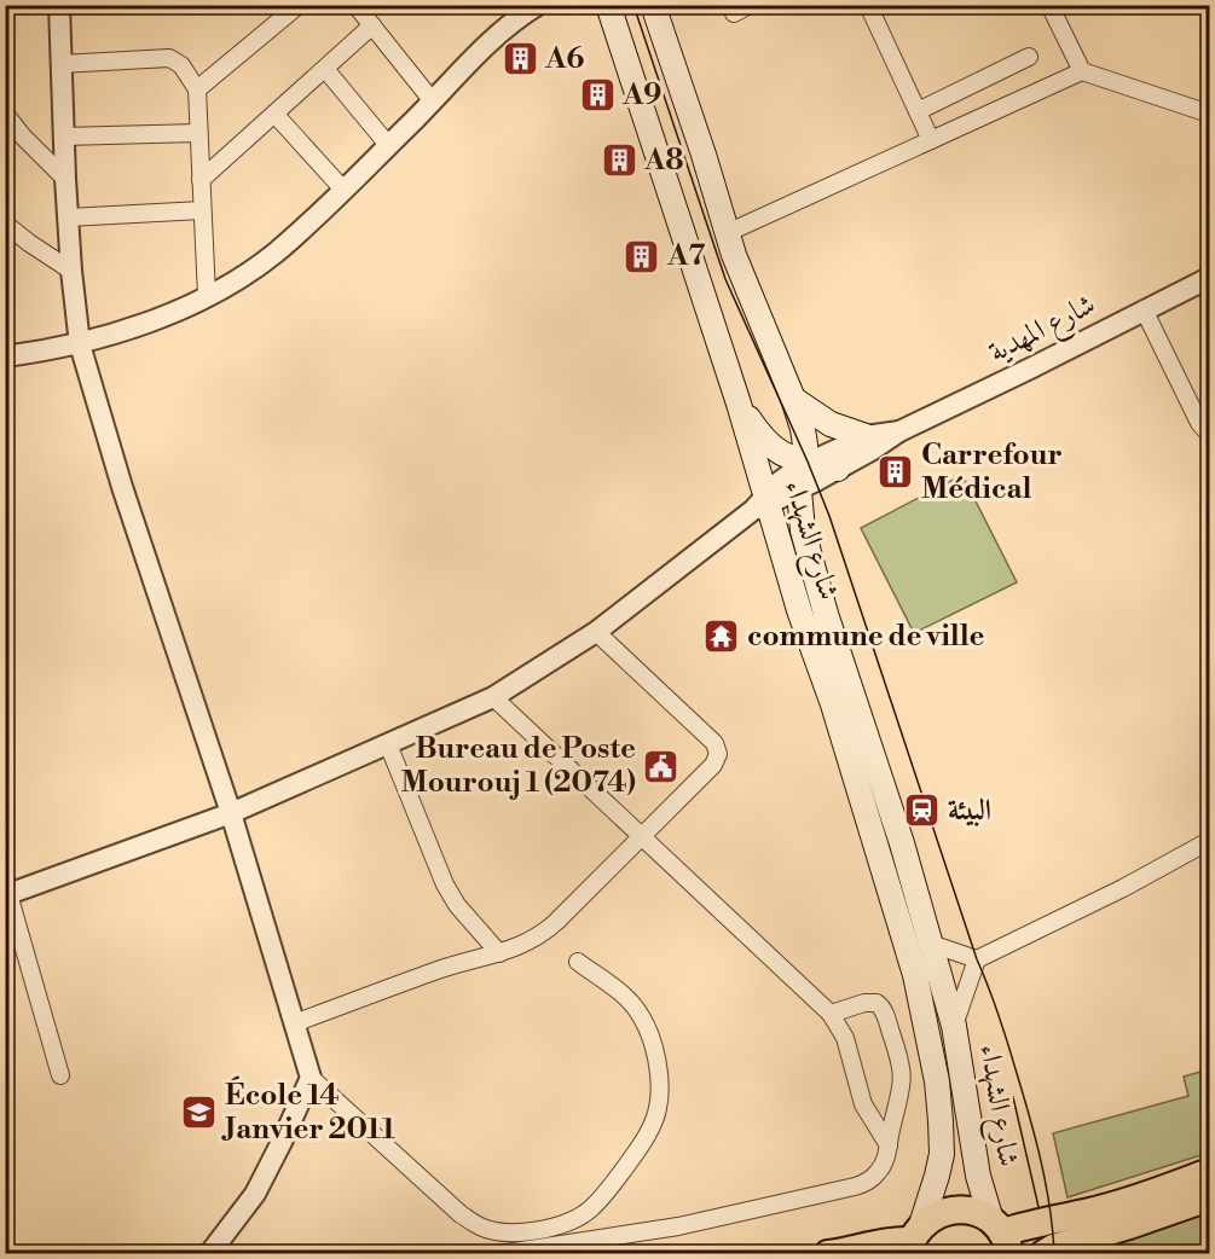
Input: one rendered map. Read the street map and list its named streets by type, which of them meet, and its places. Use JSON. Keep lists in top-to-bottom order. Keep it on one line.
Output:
{"streets":{"main road":["شارع الشهداء"],"street":["شارع المهدية"]},"places":{"building":["A6","A9","A8","A7","Carrefour Médical"],"temple":["commune de ville"],"public building":["Bureau de Poste Mourouj 1 (2074)"],"station":["البيئة"],"school or university":["École 14 Janvier 2011"]}}
